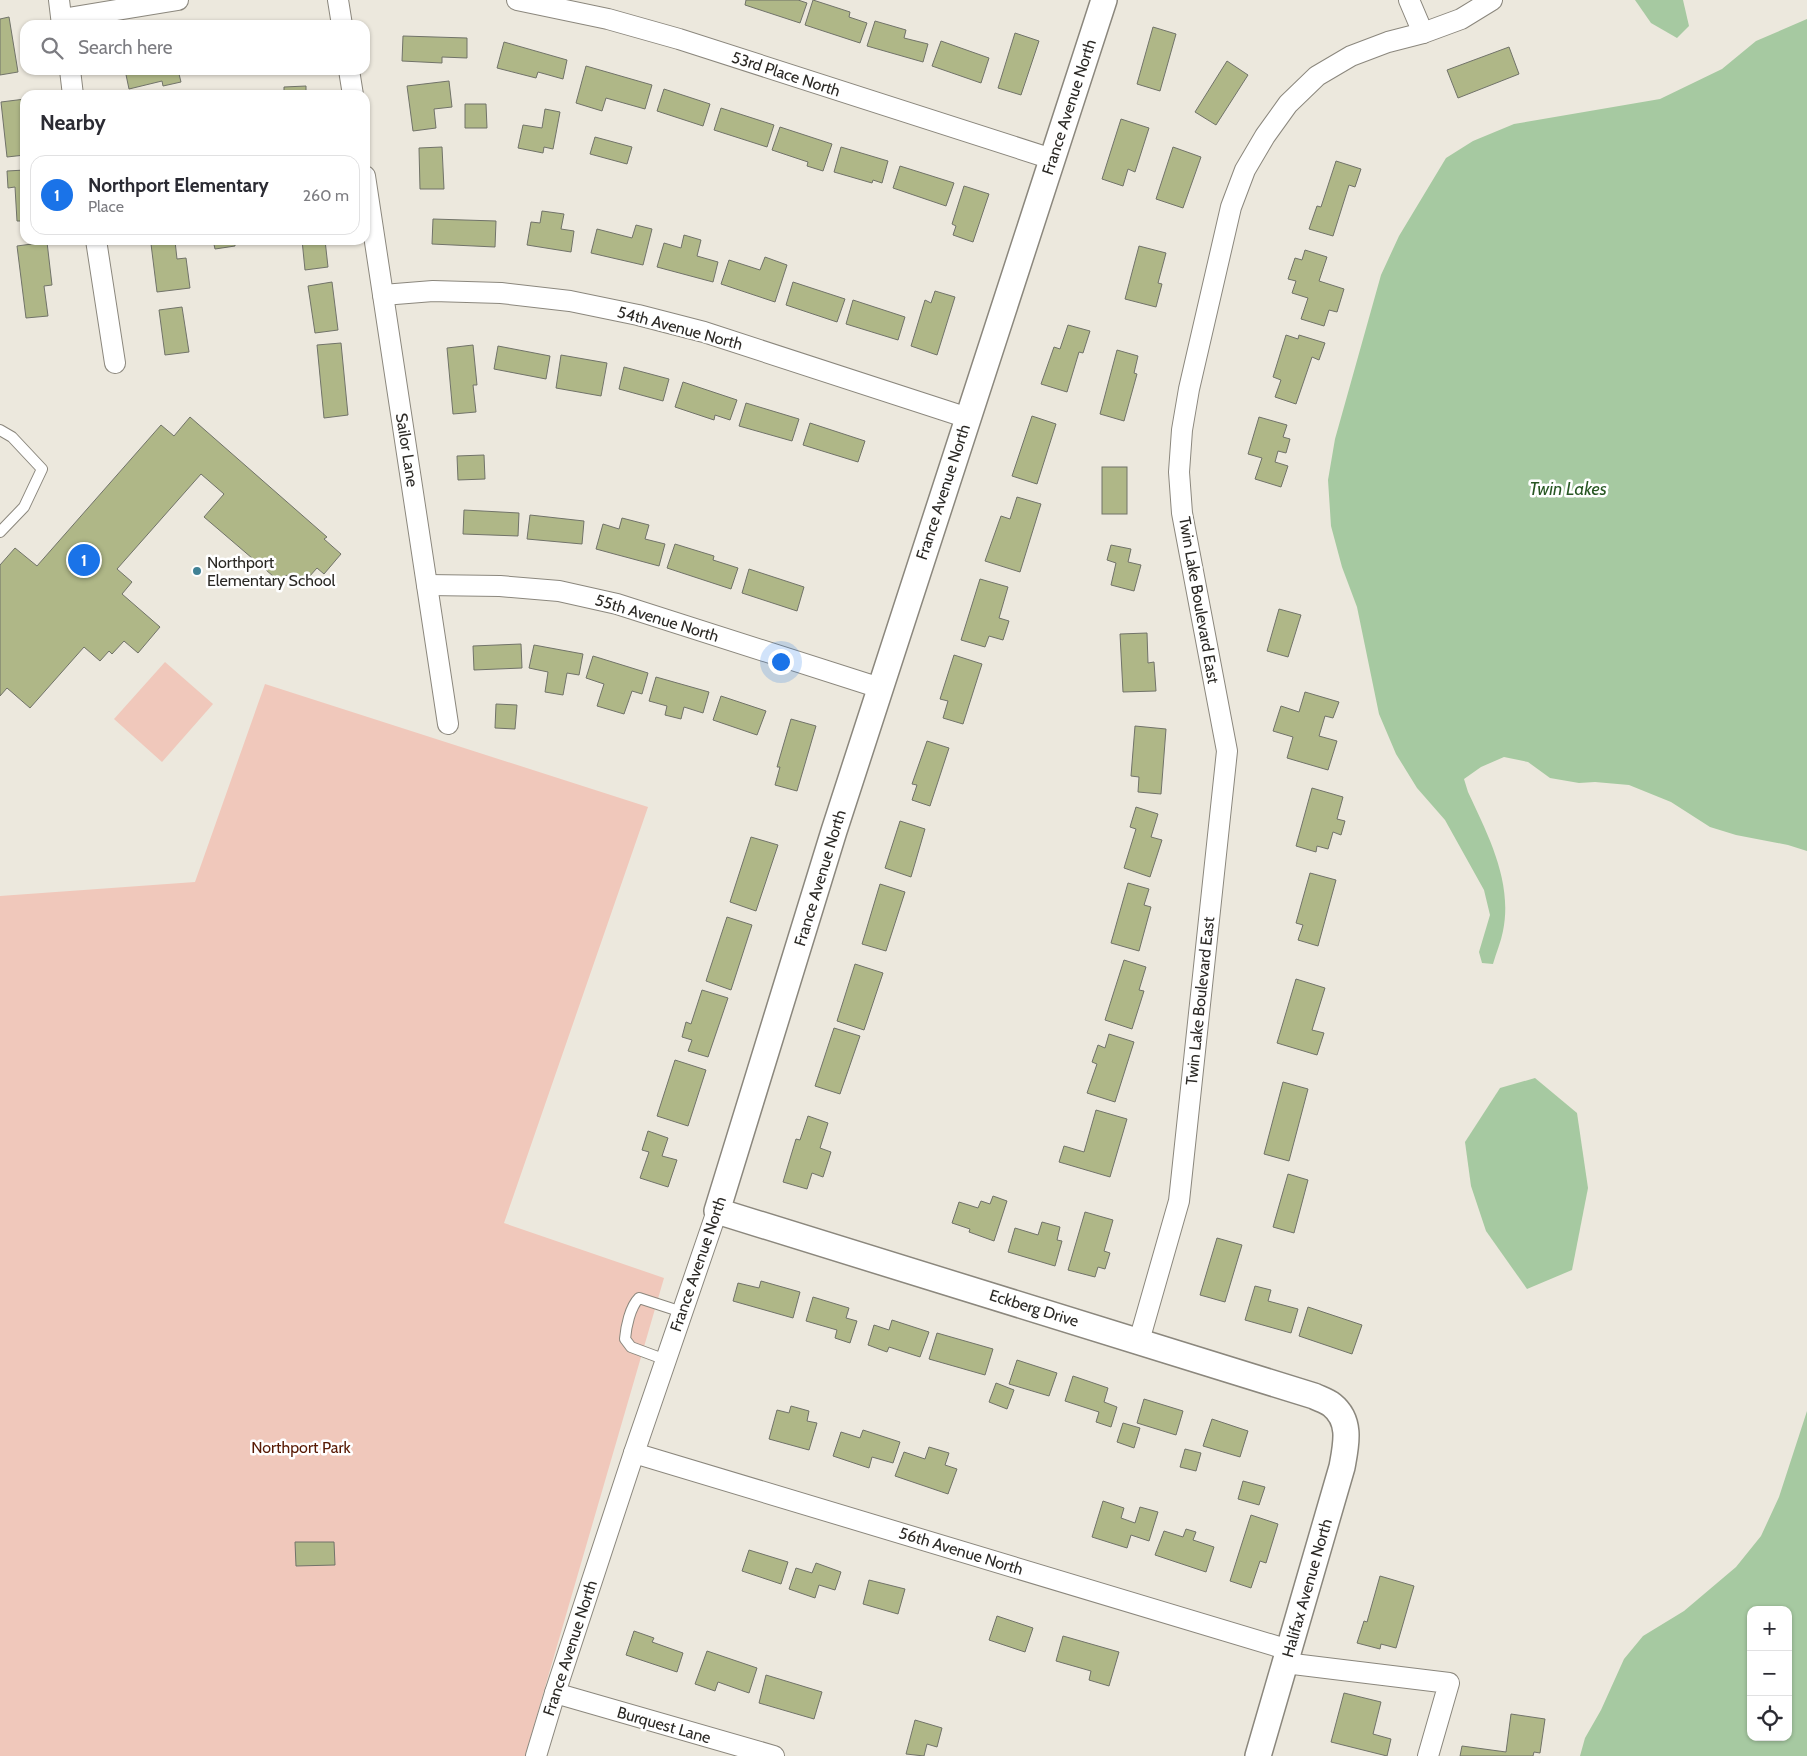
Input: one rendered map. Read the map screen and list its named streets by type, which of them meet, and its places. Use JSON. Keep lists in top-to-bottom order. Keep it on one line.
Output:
{"streets":{"street":["53rd Place North","France Avenue North","54th Avenue North","Sailor Lane","Twin Lake Boulevard East","55th Avenue North","Eckberg Drive","56th Avenue North","Halifax Avenue North","Burquest Lane"]},"crossings":[["53rd Place North","France Avenue North"],["France Avenue North","54th Avenue North"],["France Avenue North","55th Avenue North"],["France Avenue North","Eckberg Drive"],["France Avenue North","56th Avenue North"],["France Avenue North","Burquest Lane"],["54th Avenue North","Sailor Lane"],["Sailor Lane","55th Avenue North"],["Twin Lake Boulevard East","Eckberg Drive"],["Eckberg Drive","Halifax Avenue North"],["56th Avenue North","Halifax Avenue North"]],"water":["Twin Lakes"],"parks":["Northport Park"],"places":["Northport Elementary School"],"page":{"search":"Search here","heading":"Nearby","list":[{"mark":"1","name":"Northport Elementary","note":"Place","value":"260 m"}],"pins":"1","map_buttons":["+","−"]}}
